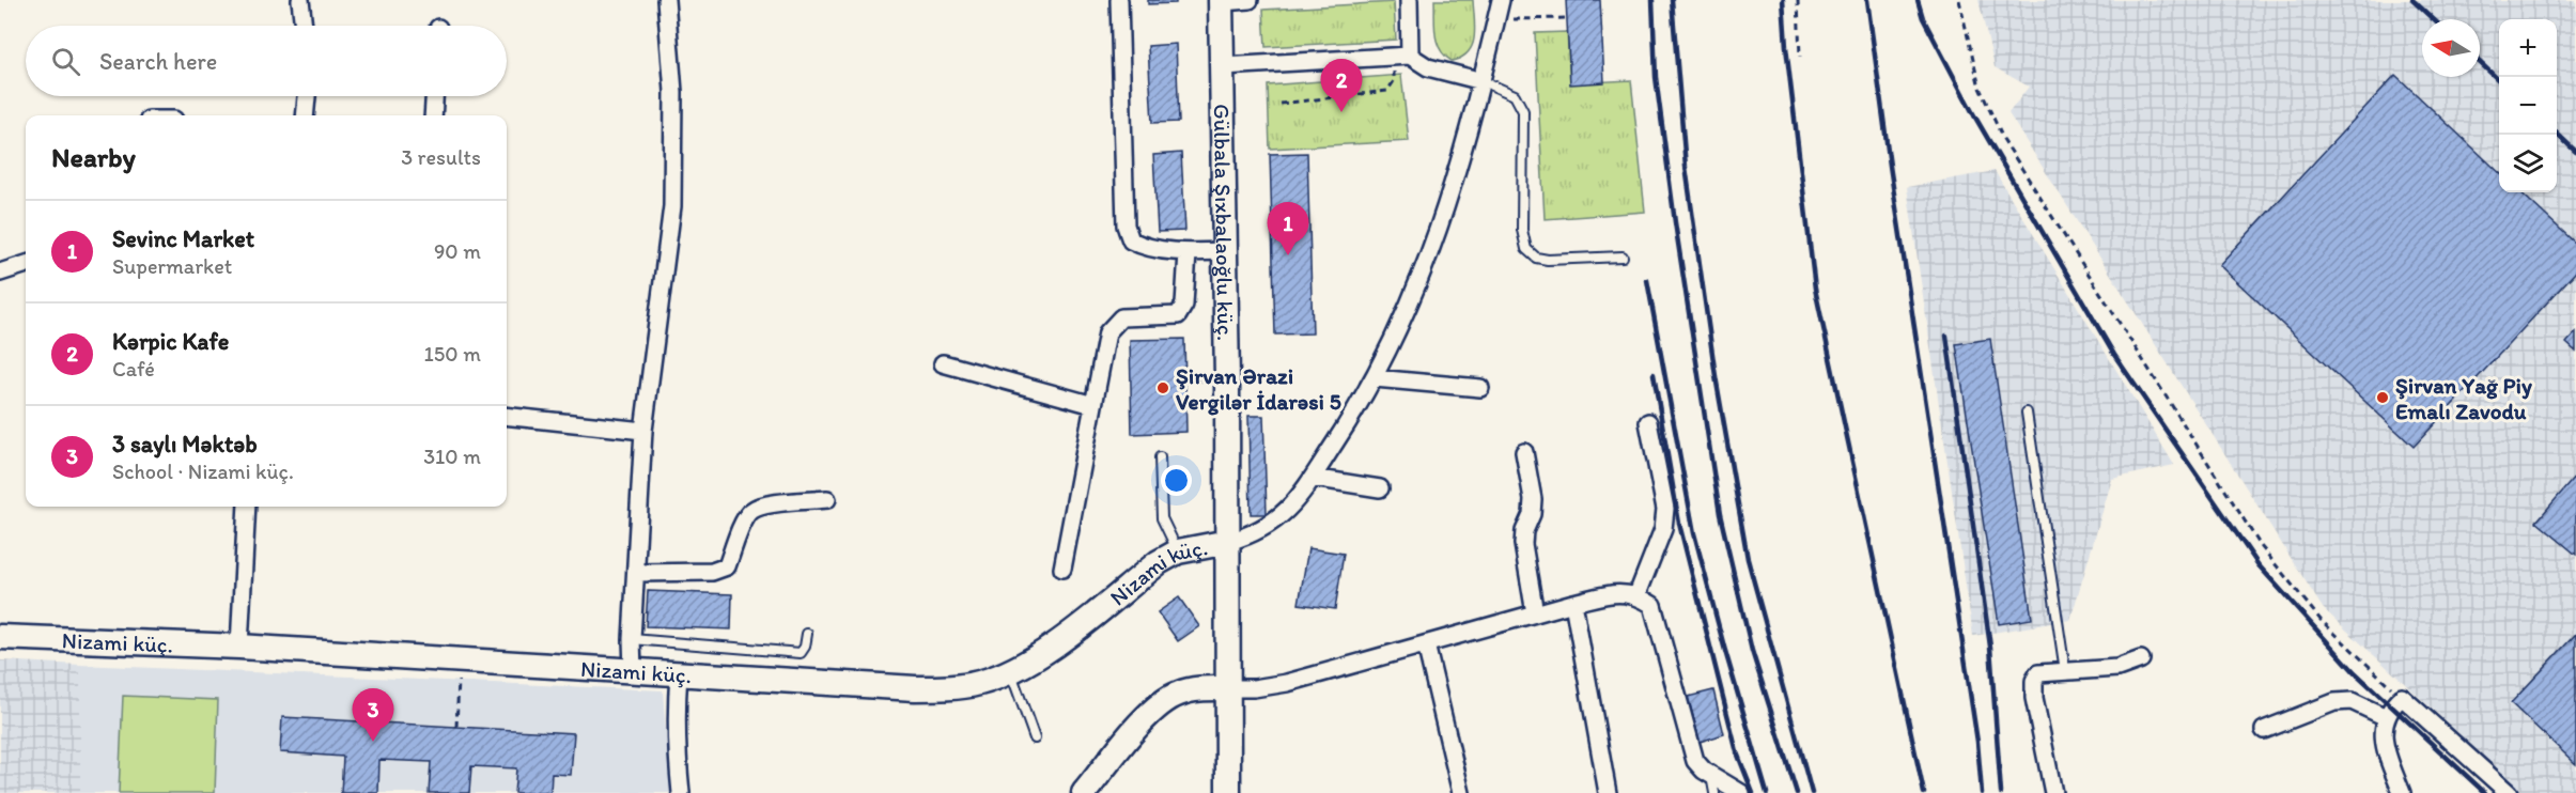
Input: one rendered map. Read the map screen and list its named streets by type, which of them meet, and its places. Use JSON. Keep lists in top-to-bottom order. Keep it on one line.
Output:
{"streets":{"main road":["Gülbala Şıxbalaoğlu küç.","Nizami küç."]},"crossings":[["Gülbala Şıxbalaoğlu küç.","Nizami küç."]],"places":["Şirvan Ərazi Vergilər İdarəsi 5","Şirvan Yağ Piy Emalı Zavodu"],"north":"left","page":{"map_buttons":["+","−"],"search":"Search here","pins":["2","1","3"],"heading":["Nearby","3 results"],"list":[{"mark":"1","name":"Sevinc Market","note":"Supermarket","value":"90 m"},{"mark":"2","name":"Kərpic Kafe","note":"Café","value":"150 m"},{"mark":"3","name":"3 saylı Məktəb","note":"School · Nizami küç.","value":"310 m"}]}}
